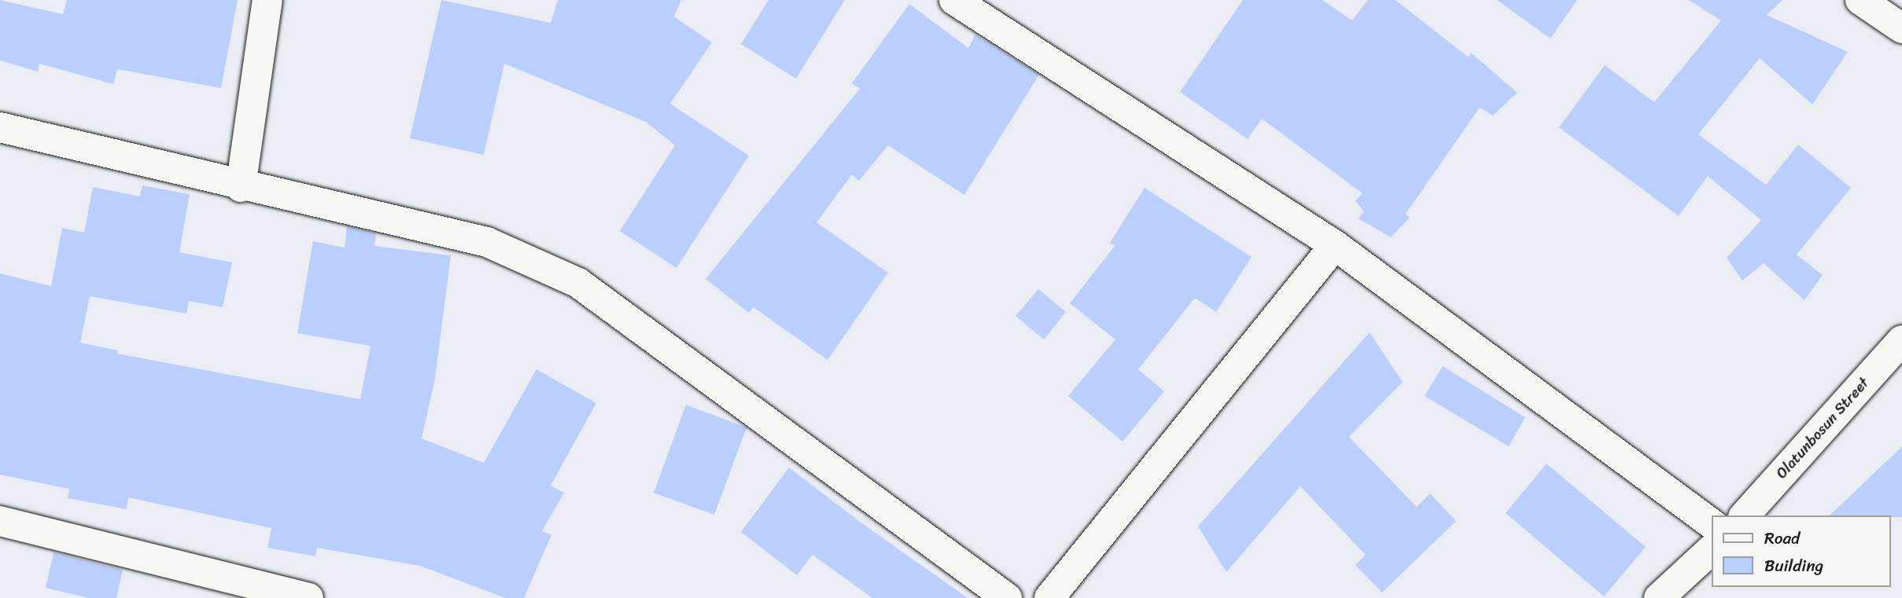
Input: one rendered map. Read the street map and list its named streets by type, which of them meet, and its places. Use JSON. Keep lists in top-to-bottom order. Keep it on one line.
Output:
{"streets":{"street":["Olatunbosun Street"]},"legend":["Road","Building"]}
